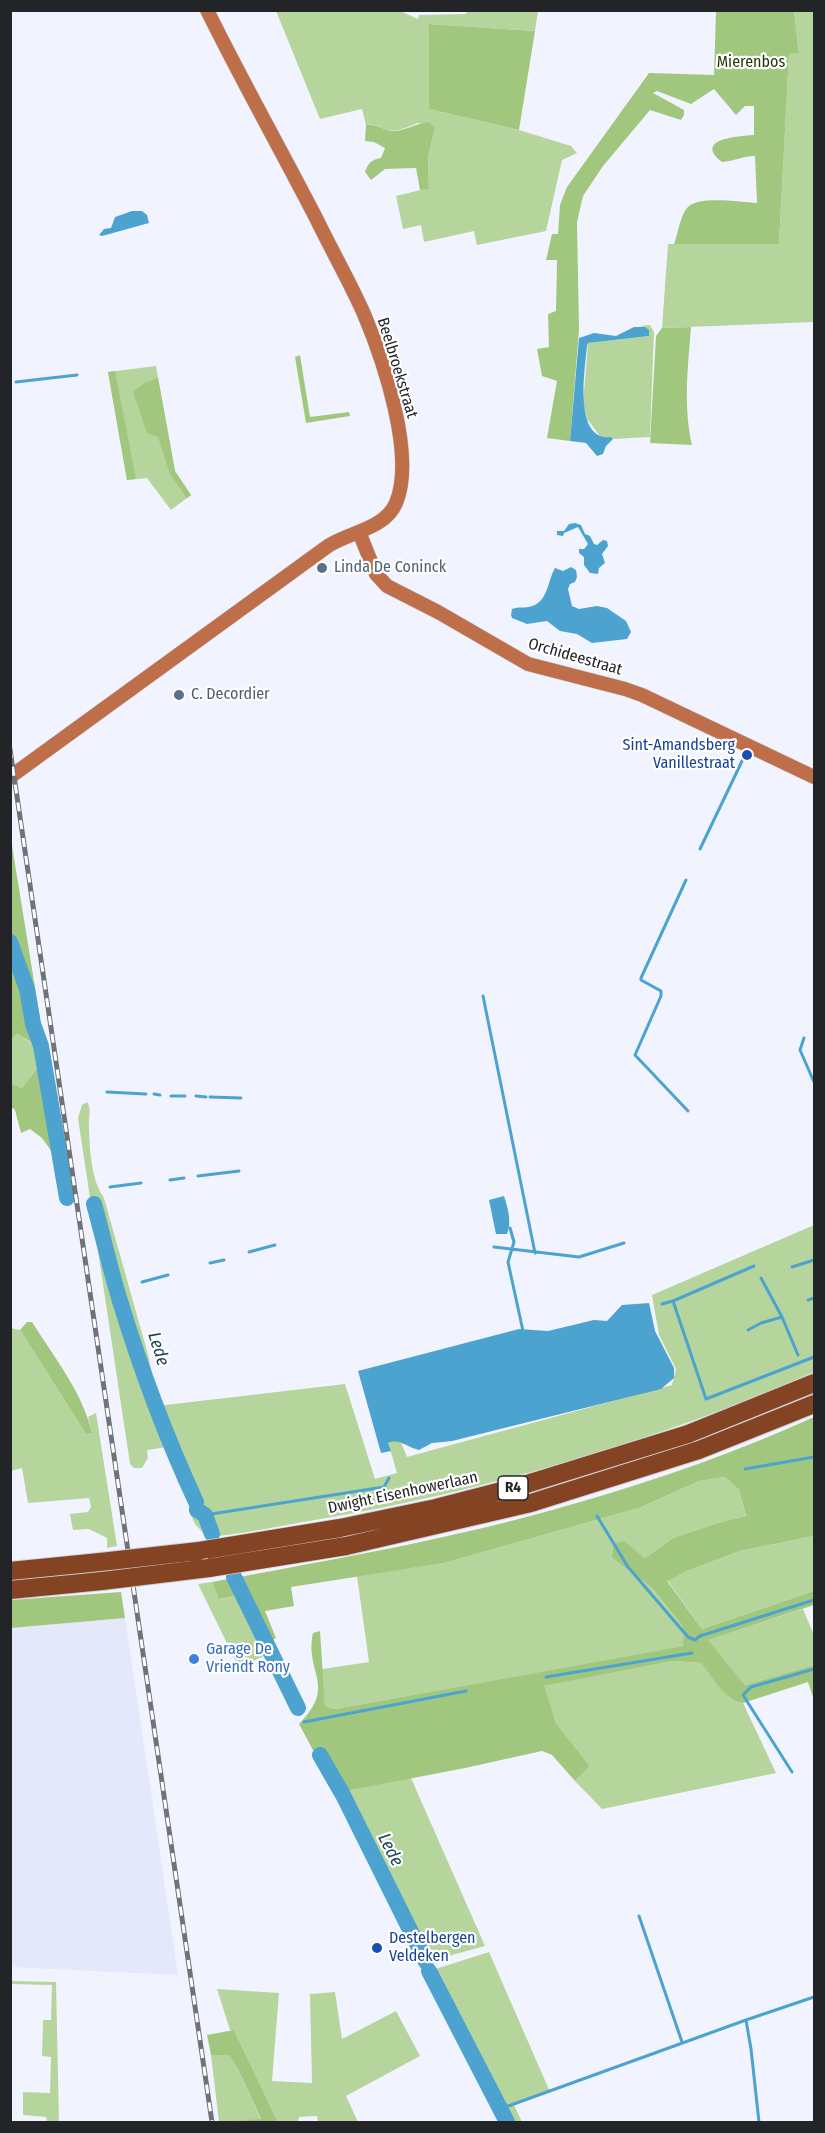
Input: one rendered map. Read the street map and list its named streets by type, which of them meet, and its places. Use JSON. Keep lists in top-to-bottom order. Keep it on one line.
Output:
{"streets":{"highway":["R4","Dwight Eisenhowerlaan"],"street":["Beelbroekstraat","Orchideestraat"]},"crossings":[["Beelbroekstraat","Orchideestraat"]],"water":["Lede"],"parks":["Mierenbos"],"places":["Linda De Coninck","C. Decordier","Sint-Amandsberg Vanillestraat","Garage De Vriendt Rony","Destelbergen Veldeken"]}
